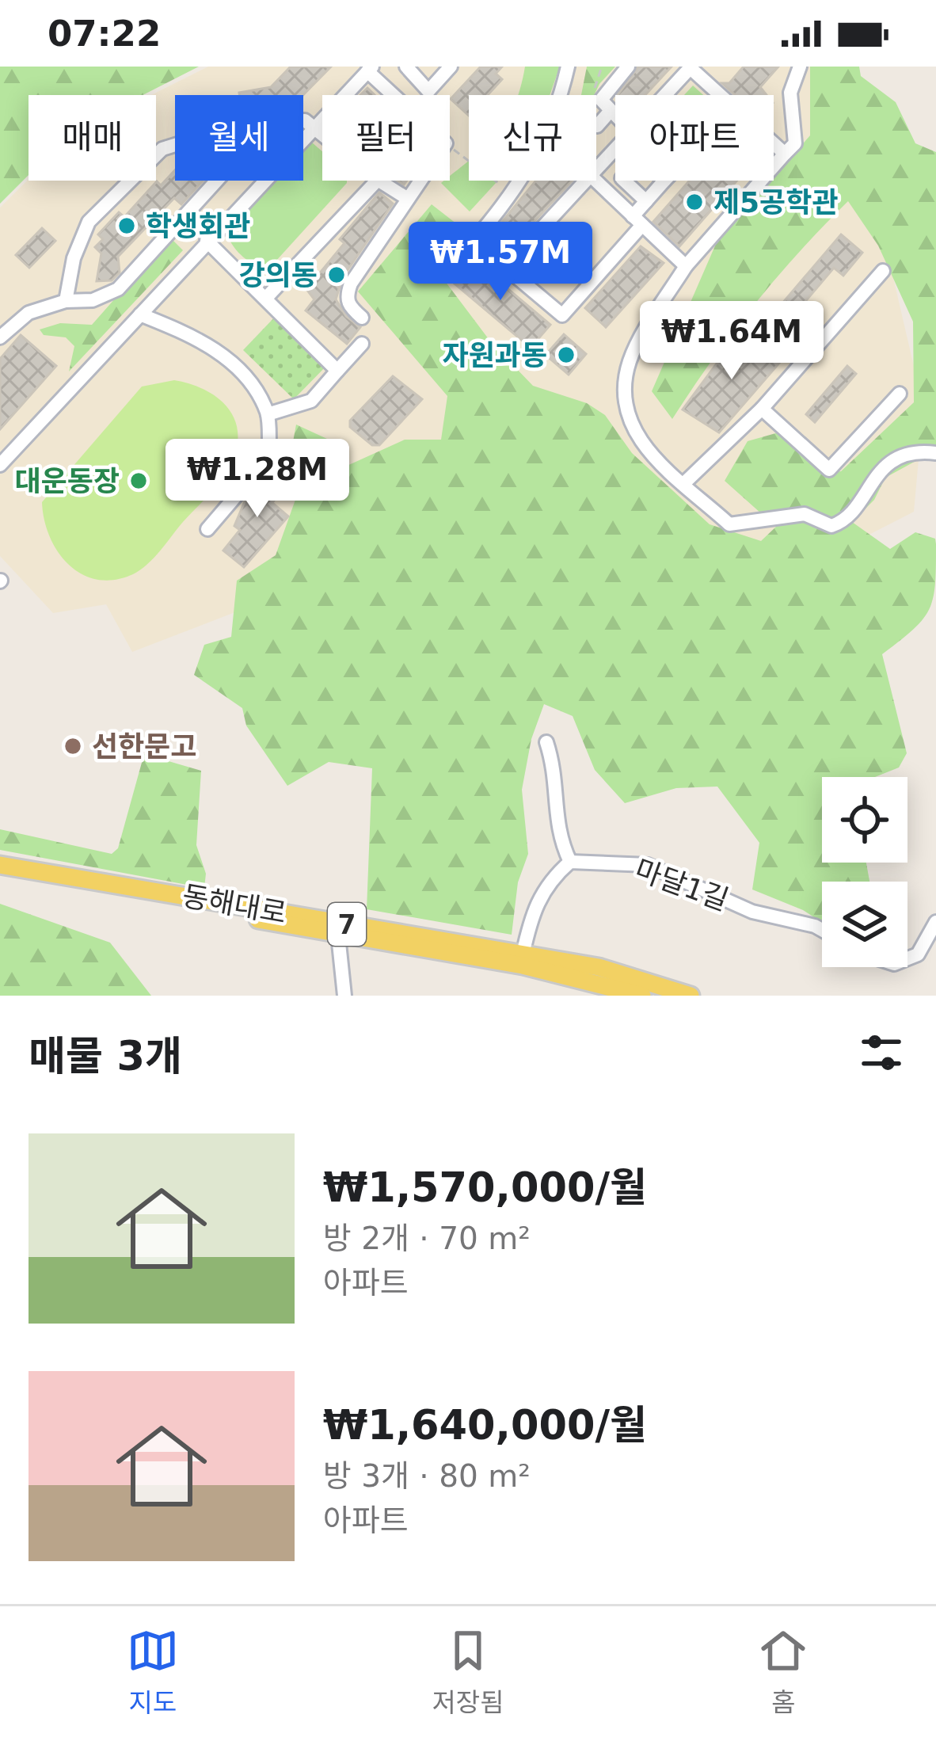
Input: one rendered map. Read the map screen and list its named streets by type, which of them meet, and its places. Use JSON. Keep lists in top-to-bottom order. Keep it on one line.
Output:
{"streets":{"main road":["동해대로","7"],"street":["마달1길"]},"places":["제5공학관","학생회관","강의동","자원과동","대운동장","선한문고"],"page":{"status":"07:22","chip":["매매","월세","필터","신규","아파트"],"price":["₩1.57M","₩1.64M","₩1.28M"],"heading":"매물 3개","list":[{"name":"₩1,570,000/월","note":"방 2개 · 70 m² · 아파트"},{"name":"₩1,640,000/월","note":"방 3개 · 80 m² · 아파트"}],"tabs":["지도","저장됨","홈"]}}
